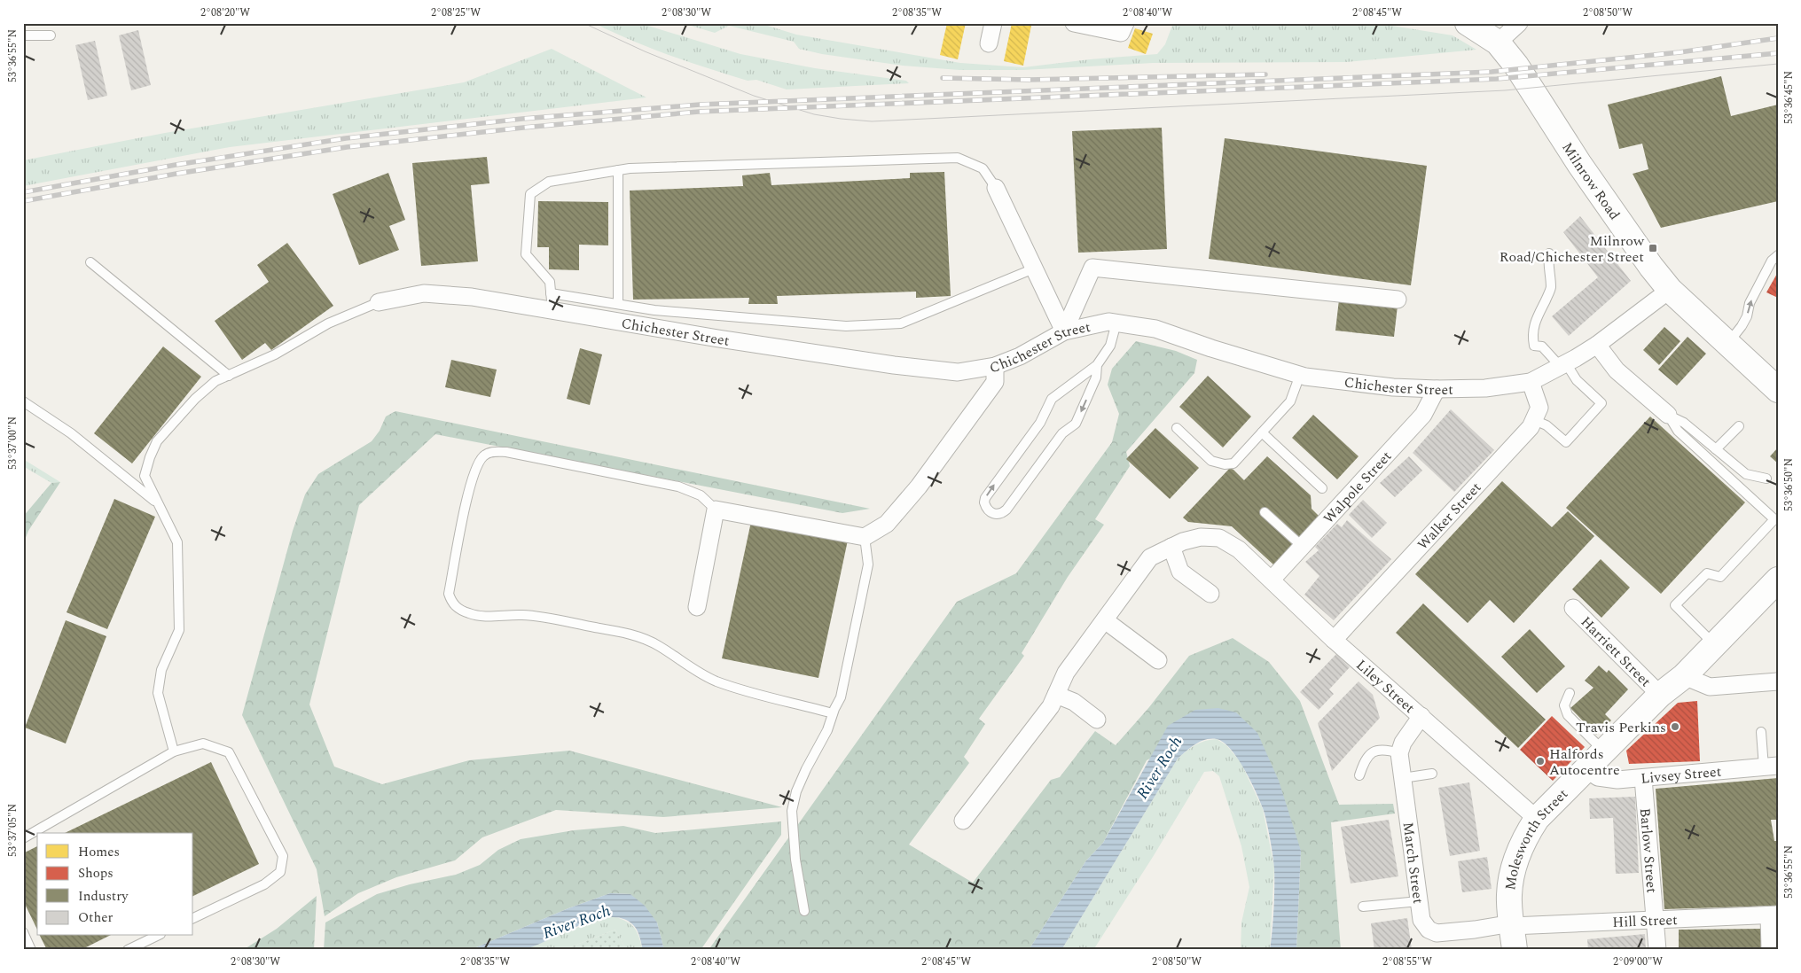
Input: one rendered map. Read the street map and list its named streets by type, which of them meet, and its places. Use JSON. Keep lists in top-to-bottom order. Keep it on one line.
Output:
{"streets":{"main road":["Milnrow Road","Molesworth Street"],"street":["Chichester Street","Walpole Street","Walker Street","Harriett Street","Liley Street","Livsey Street","Barlow Street","March Street","Hill Street"]},"crossings":[["Milnrow Road","Chichester Street"],["Chichester Street","Walpole Street"],["Walpole Street","Liley Street"],["Walker Street","Liley Street"],["Harriett Street","Molesworth Street"],["Liley Street","Molesworth Street"],["Livsey Street","Molesworth Street"],["Livsey Street","Barlow Street"],["Molesworth Street","March Street"],["Molesworth Street","Hill Street"],["Barlow Street","Hill Street"],["March Street","Hill Street"]],"water":["River Roch"],"places":{"transit":["Milnrow Road/Chichester Street"],"other":["Travis Perkins","Halfords Autocentre"]},"legend":["Homes","Shops","Industry","Other"],"coordinates":["2°08'20\"W","2°08'25\"W","2°08'30\"W","2°08'35\"W","2°08'40\"W","2°08'45\"W","2°08'50\"W","53°36'55\"N","53°36'45\"N","53°37'00\"N","53°36'50\"N","53°37'05\"N","2°08'55\"W","2°09'00\"W"]}
